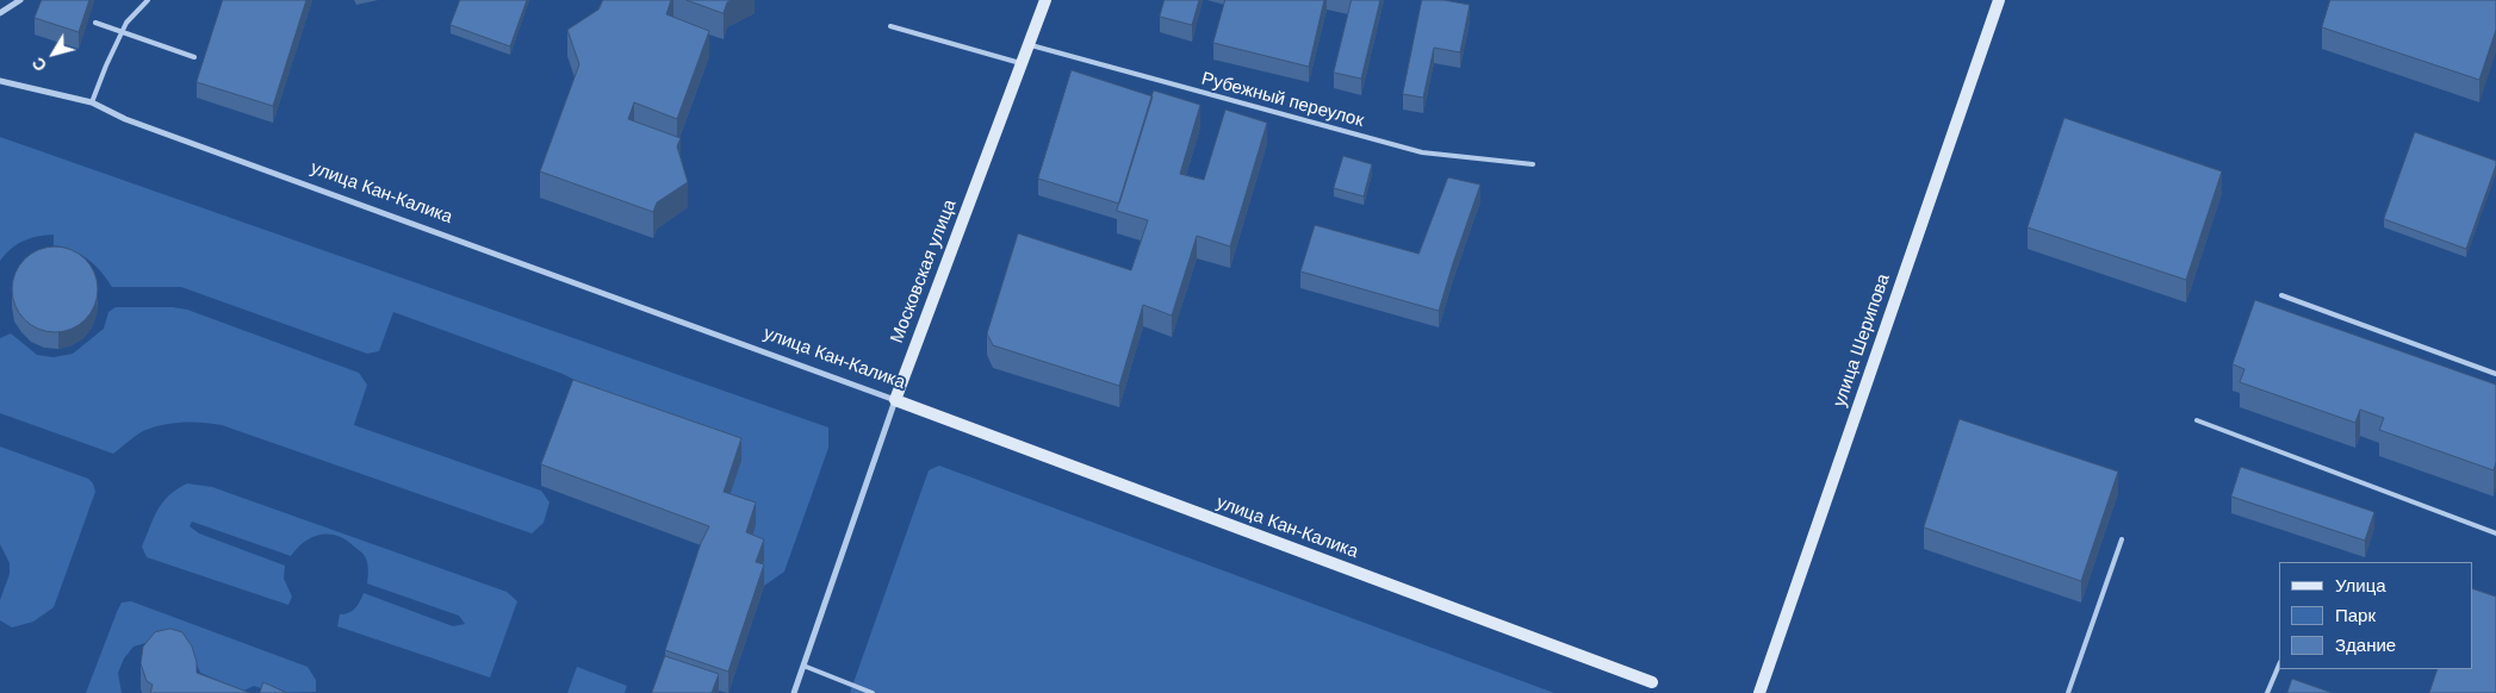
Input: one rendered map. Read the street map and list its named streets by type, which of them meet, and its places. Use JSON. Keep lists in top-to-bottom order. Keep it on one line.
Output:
{"streets":{"street":["улица Кан-Калика","Московская улица","улица Шерипова"],"lane":["Рубежный переулок"]},"crossings":[["Рубежный переулок","Московская улица"],["улица Кан-Калика","Московская улица"]],"legend":["Улица","Парк","Здание"],"north":"bottom left"}
